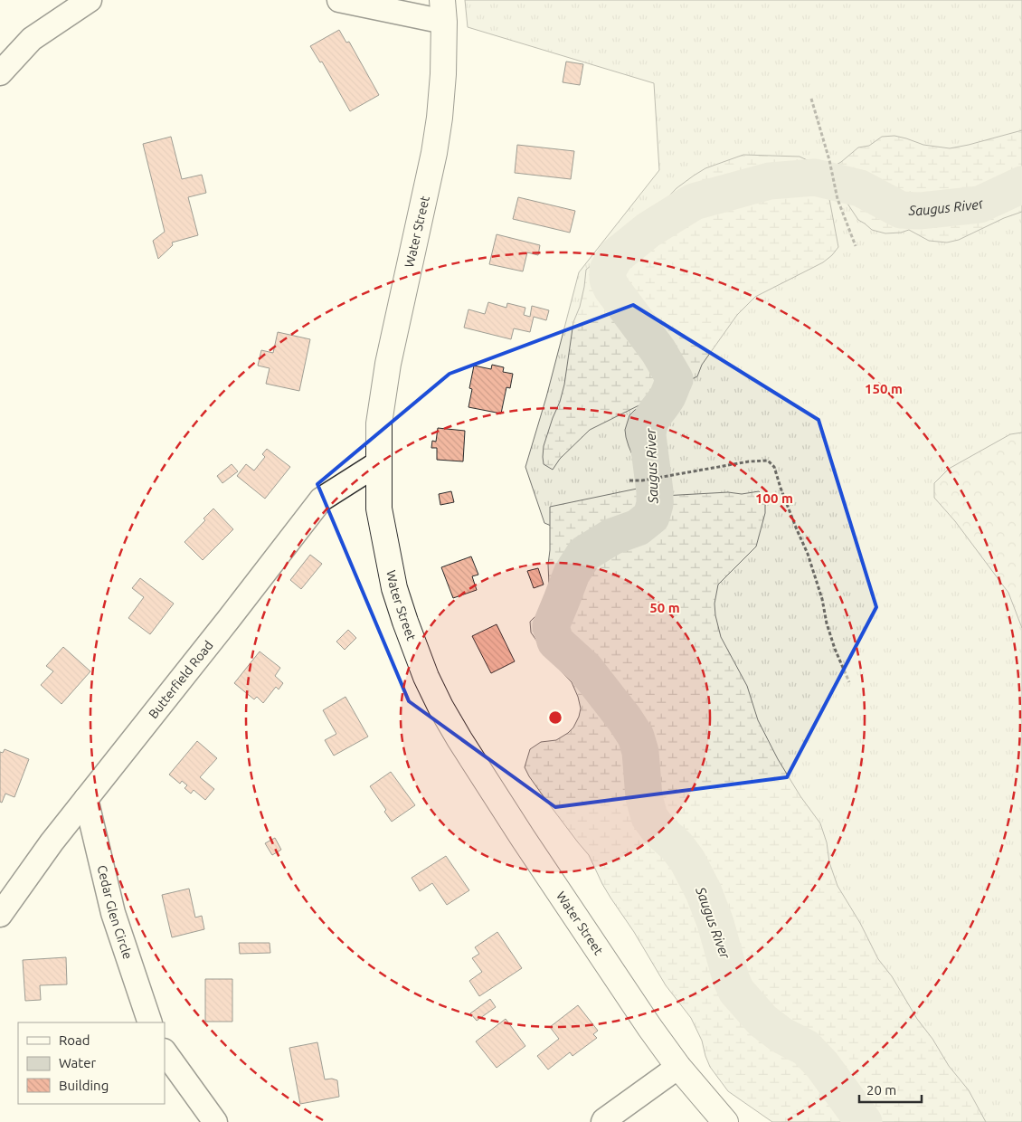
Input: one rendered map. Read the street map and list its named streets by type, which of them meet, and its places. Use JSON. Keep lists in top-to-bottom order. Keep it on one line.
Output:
{"streets":{"main road":["Water Street"],"street":["Butterfield Road","Cedar Glen Circle"]},"crossings":[["Water Street","Butterfield Road"],["Butterfield Road","Cedar Glen Circle"]],"water":["Saugus River"],"legend":["Road","Water","Building"],"scale_bar":"20 m","rings":["150 m","100 m","50 m"]}
